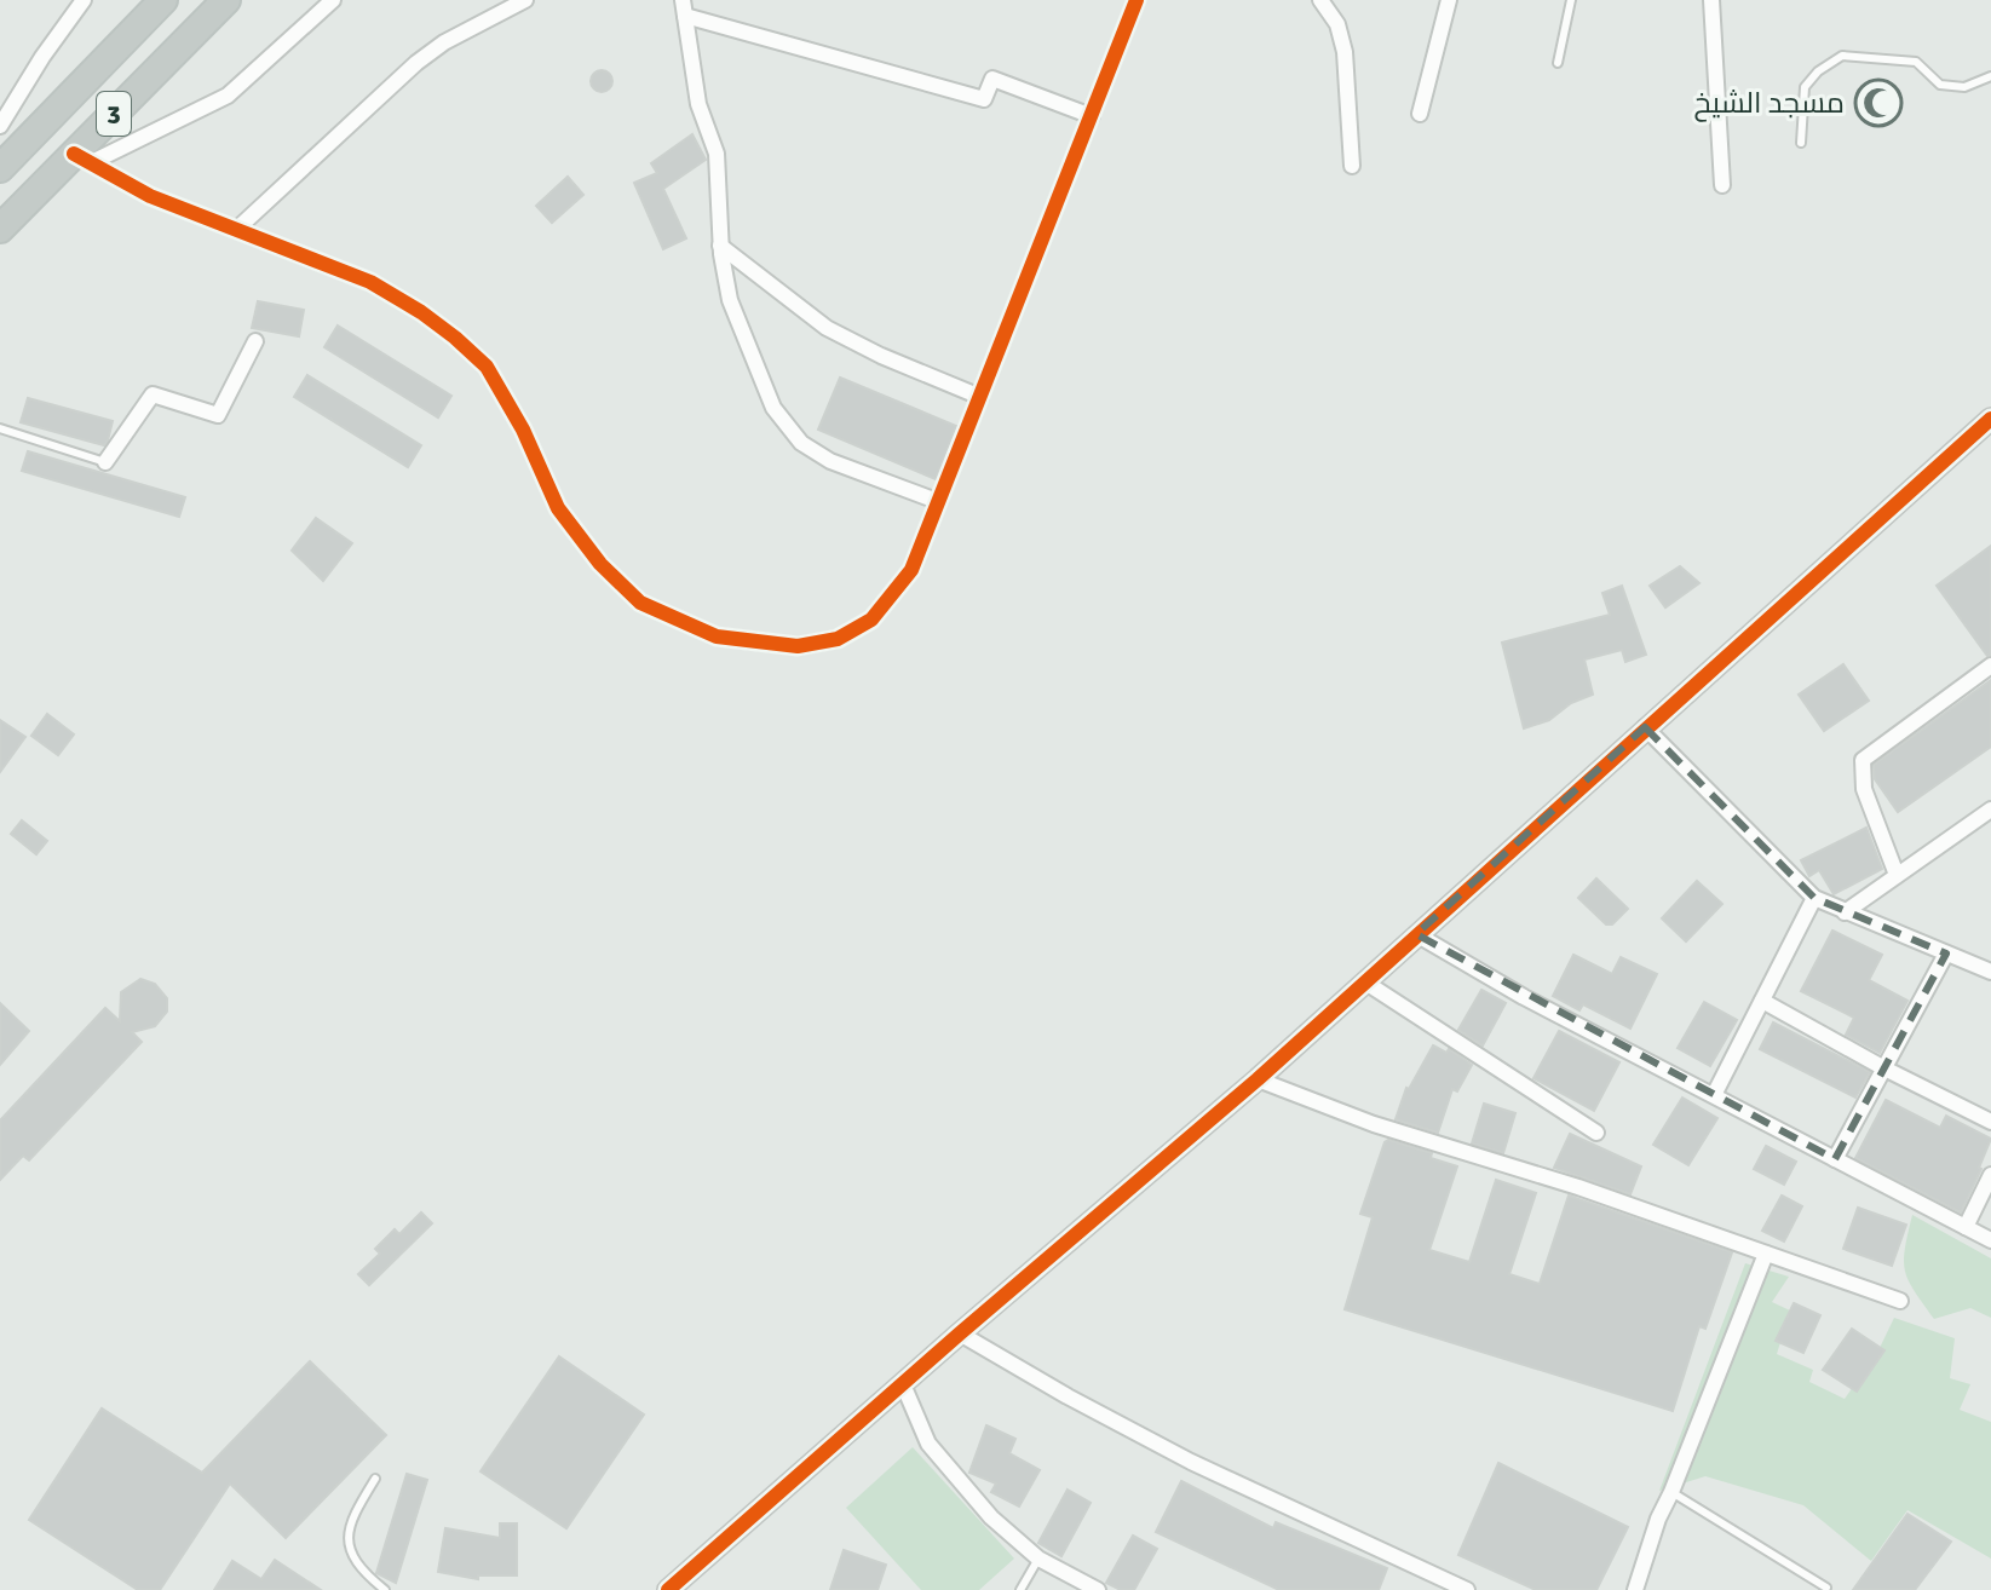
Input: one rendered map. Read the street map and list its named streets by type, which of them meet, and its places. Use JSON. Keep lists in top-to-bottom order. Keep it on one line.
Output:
{"streets":{"highway":["3"]},"places":{"mosque":["مسجد الشيخ"]}}
